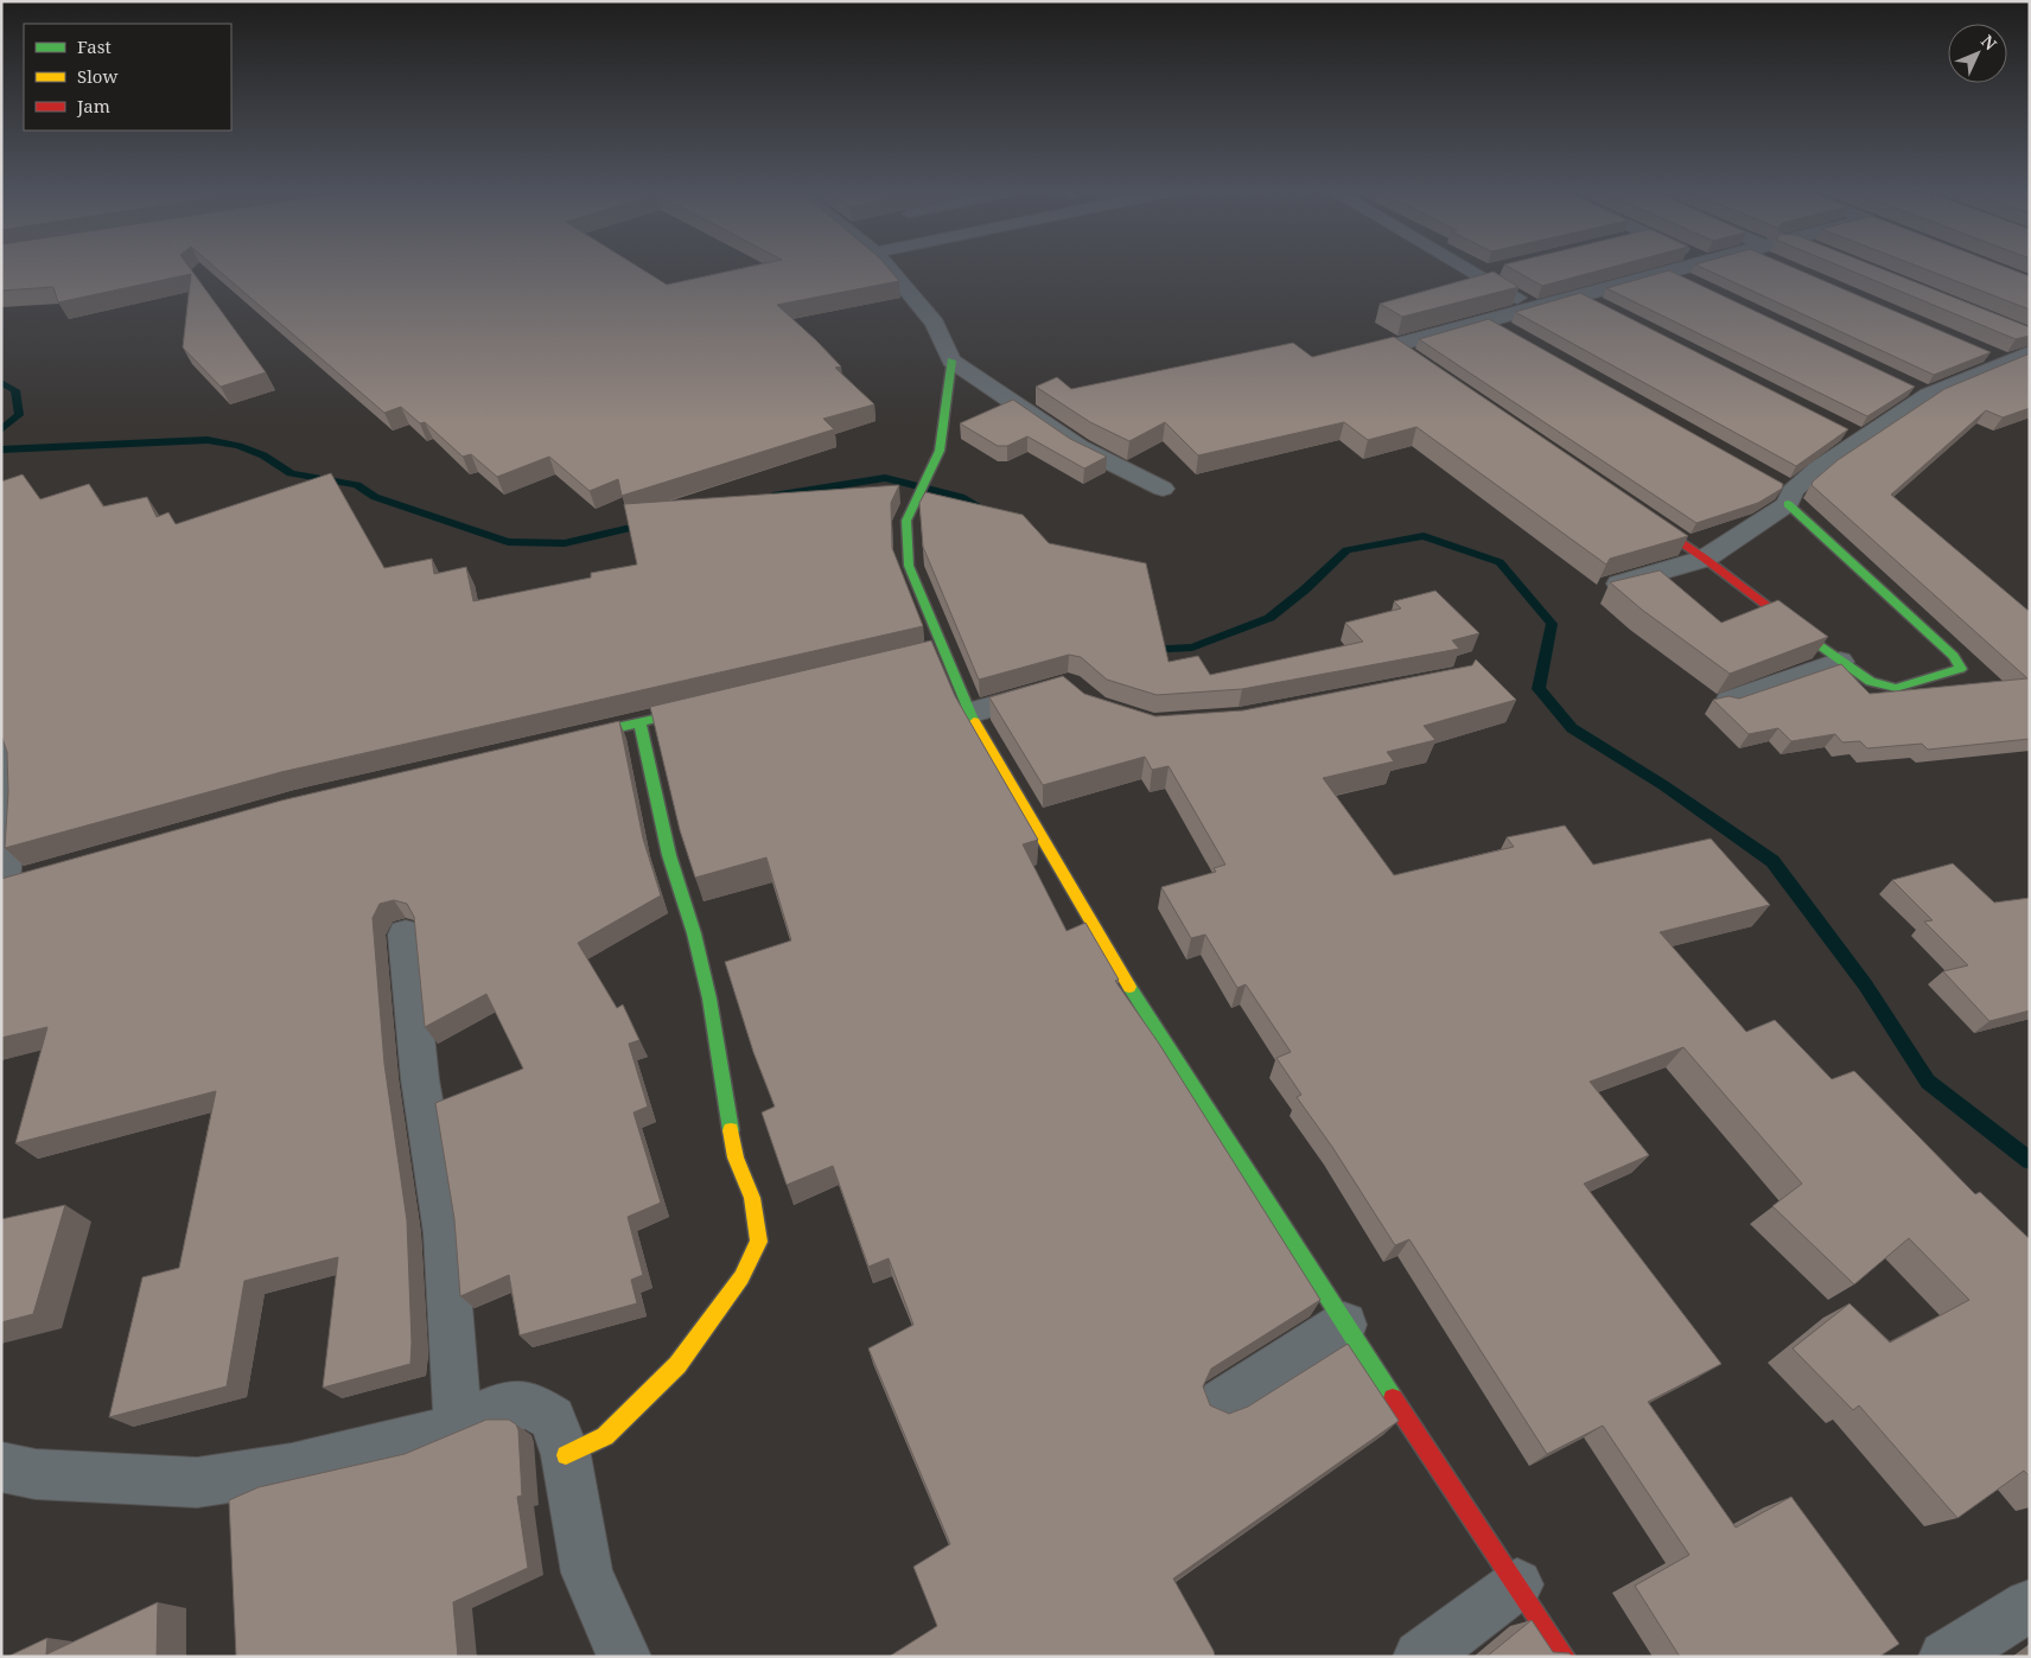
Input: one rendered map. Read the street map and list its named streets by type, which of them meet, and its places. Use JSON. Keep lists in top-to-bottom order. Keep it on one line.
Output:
{"legend":["Fast","Slow","Jam"],"north":"top right"}
